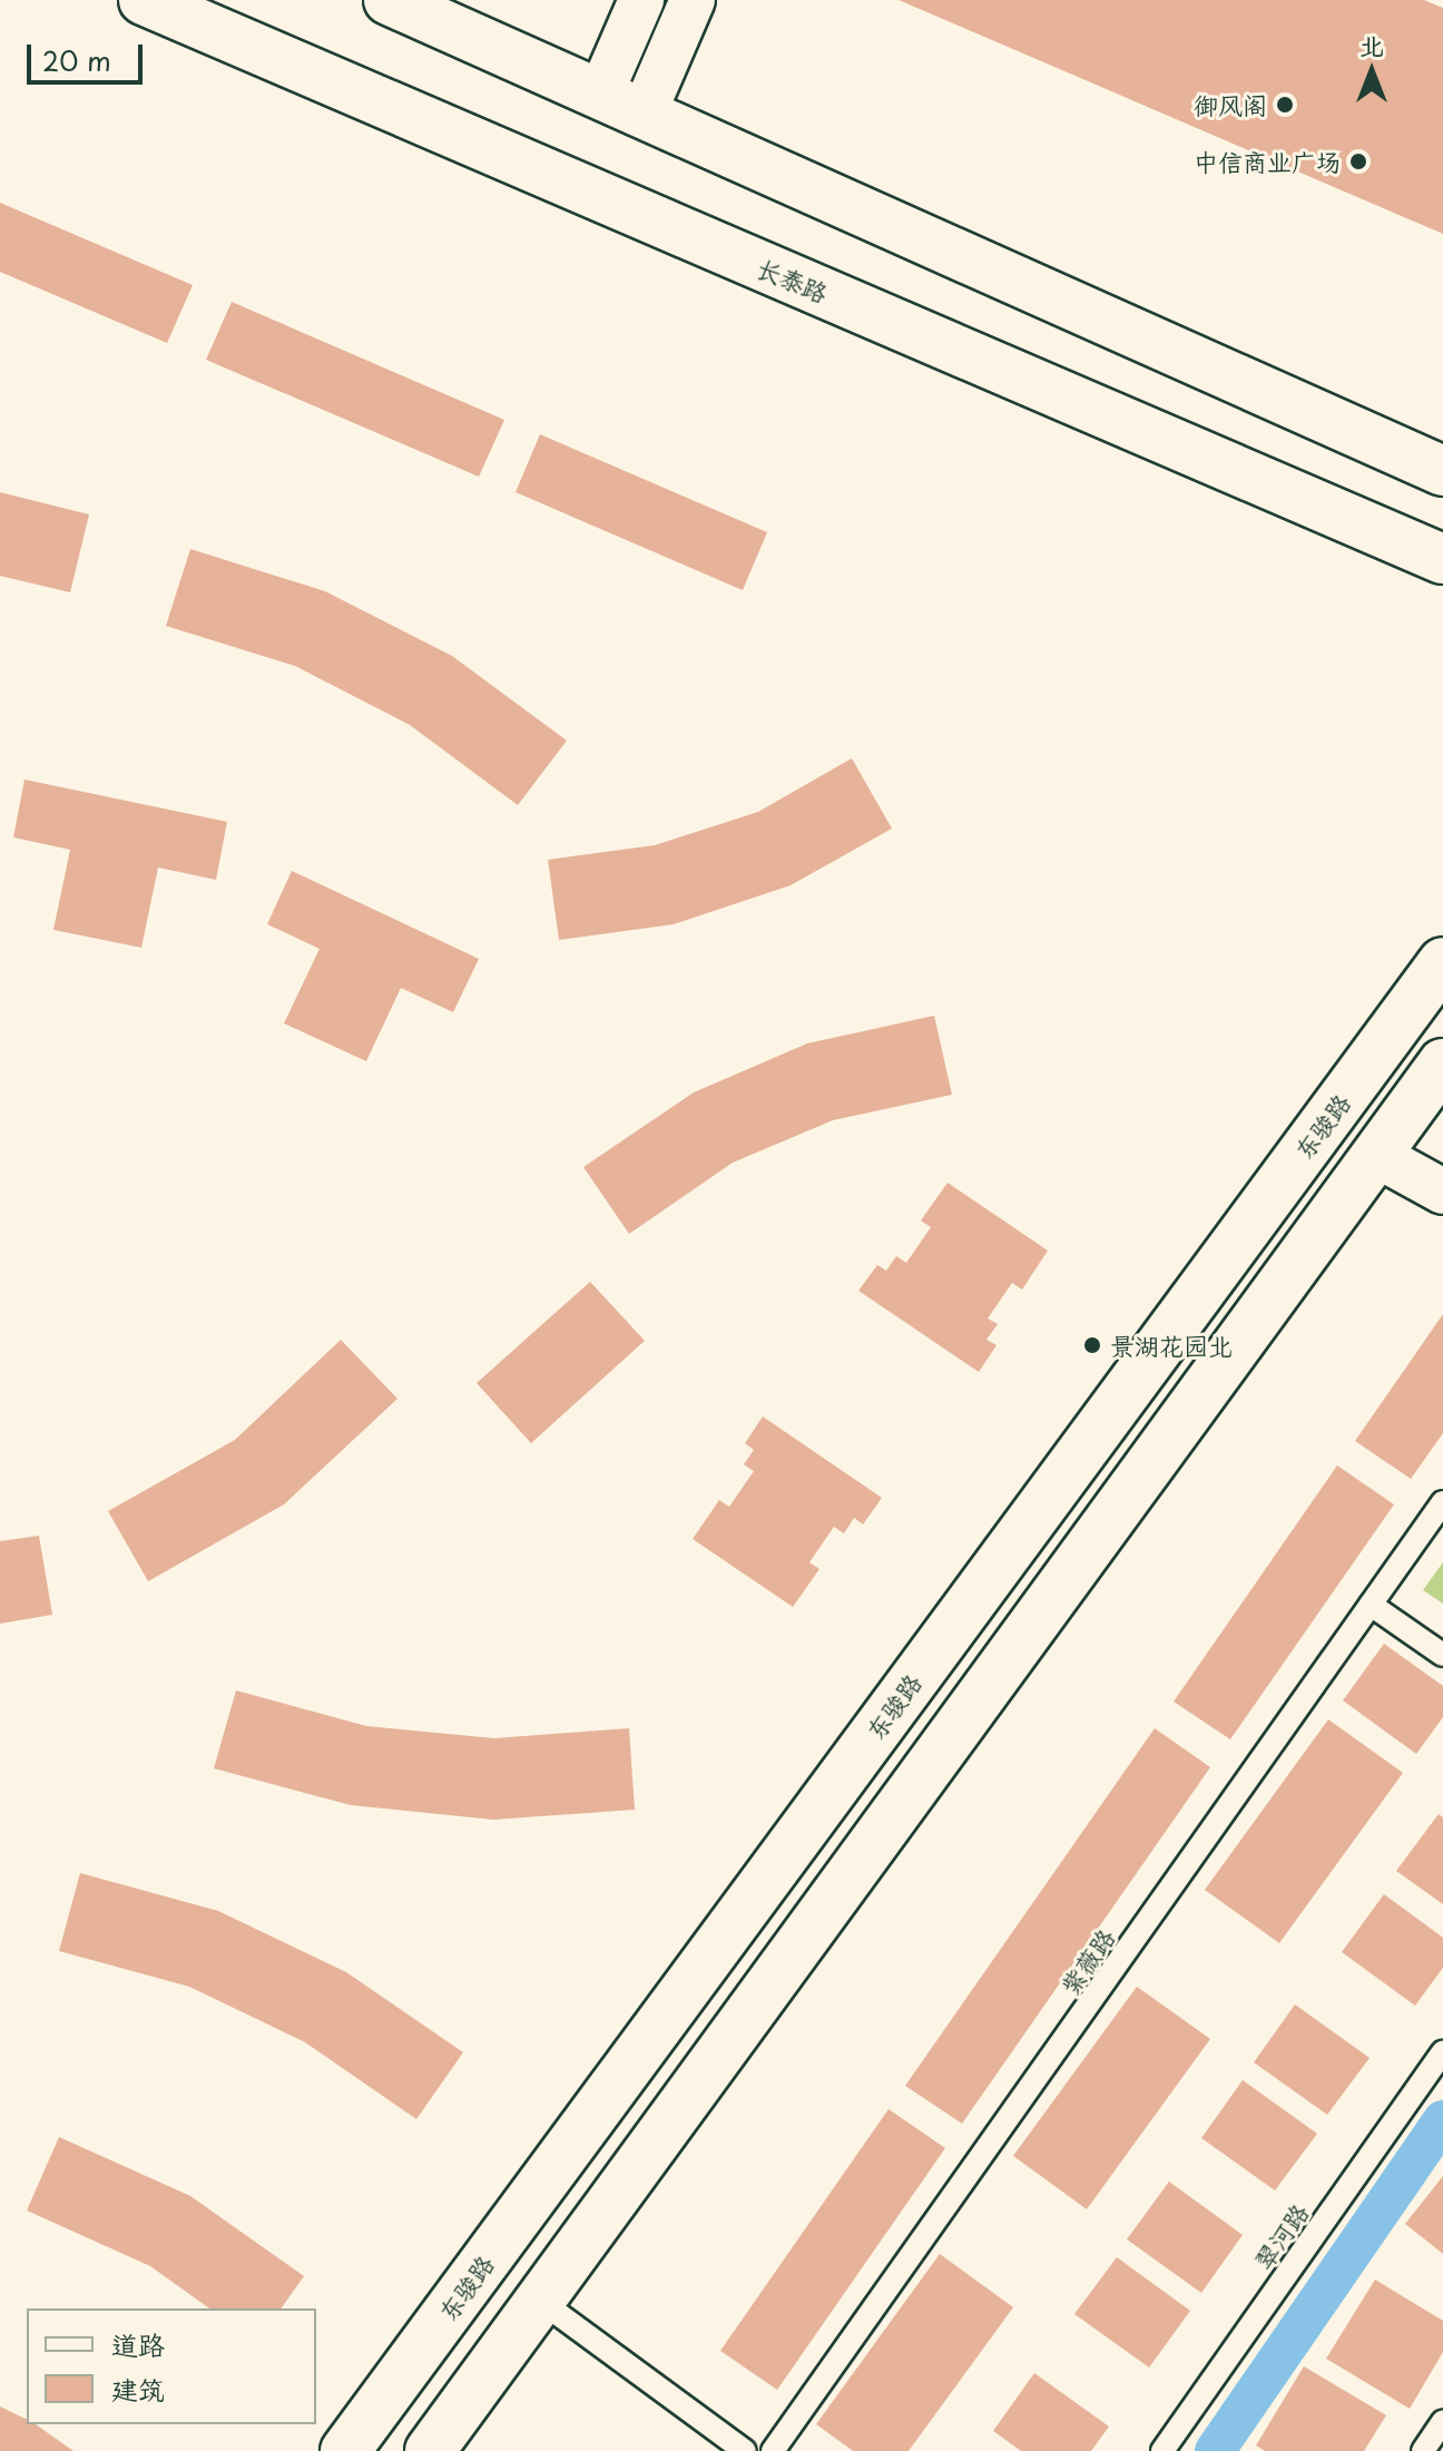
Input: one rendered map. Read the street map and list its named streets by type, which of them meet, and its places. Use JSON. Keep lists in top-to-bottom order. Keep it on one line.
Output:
{"streets":{"main road":["长泰路","东骏路"],"lane":["紫薇路","翠河路"]},"places":["御风阁","中信商业广场","景湖花园北"],"legend":["道路","建筑"],"scale_bar":"20 m","north":"top"}
